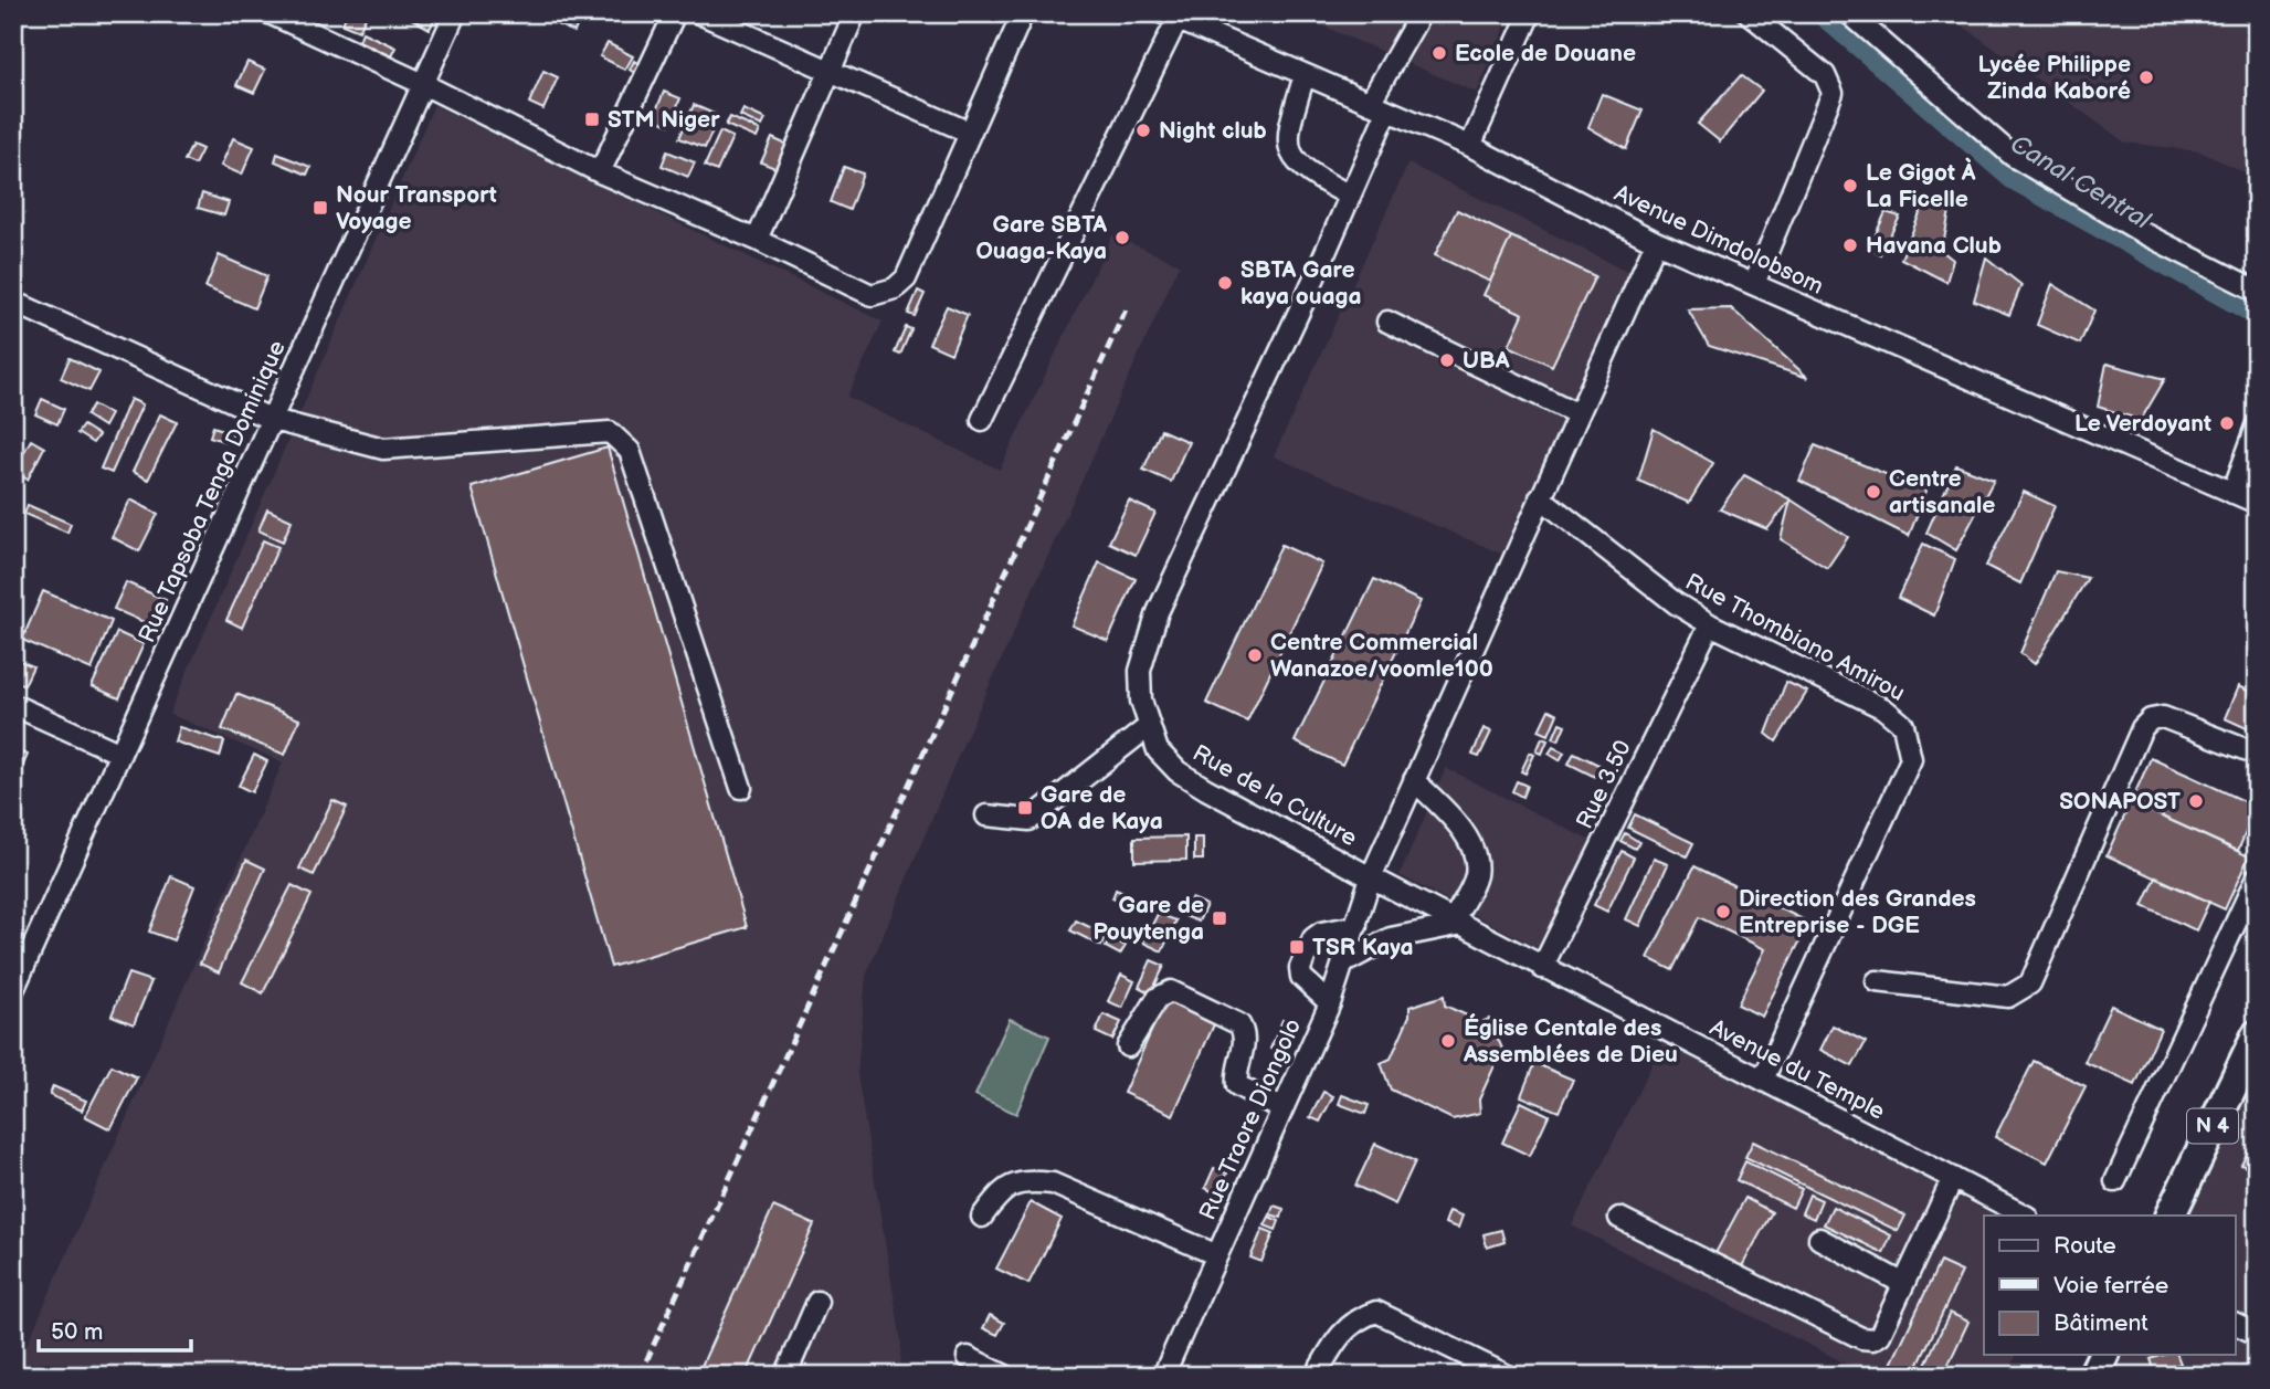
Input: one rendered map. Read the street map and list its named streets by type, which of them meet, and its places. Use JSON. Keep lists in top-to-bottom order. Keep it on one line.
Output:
{"streets":{"highway":["N 4"],"street":["Avenue Dimdolobsom","Rue Tapsoba Tenga Dominique","Rue Thombiano Amirou","Rue 3.50","Rue de la Culture","Avenue du Temple","Rue Traore Diongolo"]},"crossings":[["Avenue Dimdolobsom","Rue de la Culture"],["Rue Thombiano Amirou","Rue 3.50"],["Rue Thombiano Amirou","Rue de la Culture"],["Rue Thombiano Amirou","Avenue du Temple"],["Rue 3.50","Avenue du Temple"],["Rue de la Culture","Avenue du Temple"],["Rue de la Culture","Rue Traore Diongolo"],["Avenue du Temple","Rue Traore Diongolo"]],"water":["Canal Central"],"places":{"other":["Ecole de Douane","Lycée Philippe Zinda Kaboré","Night club","Le Gigot À La Ficelle","Gare SBTA Ouaga-Kaya","Havana Club","SBTA Gare kaya ouaga","UBA","Le Verdoyant","Centre artisanale","Centre Commercial Wanazoe/voomle100","SONAPOST","Direction des Grandes Entreprise - DGE","Église Centale des Assemblées de Dieu"],"transit":["STM Niger","Nour Transport Voyage","Gare de OA de Kaya","Gare de Pouytenga","TSR Kaya"]},"legend":["Route","Voie ferrée","Bâtiment"],"scale_bar":"50 m"}
